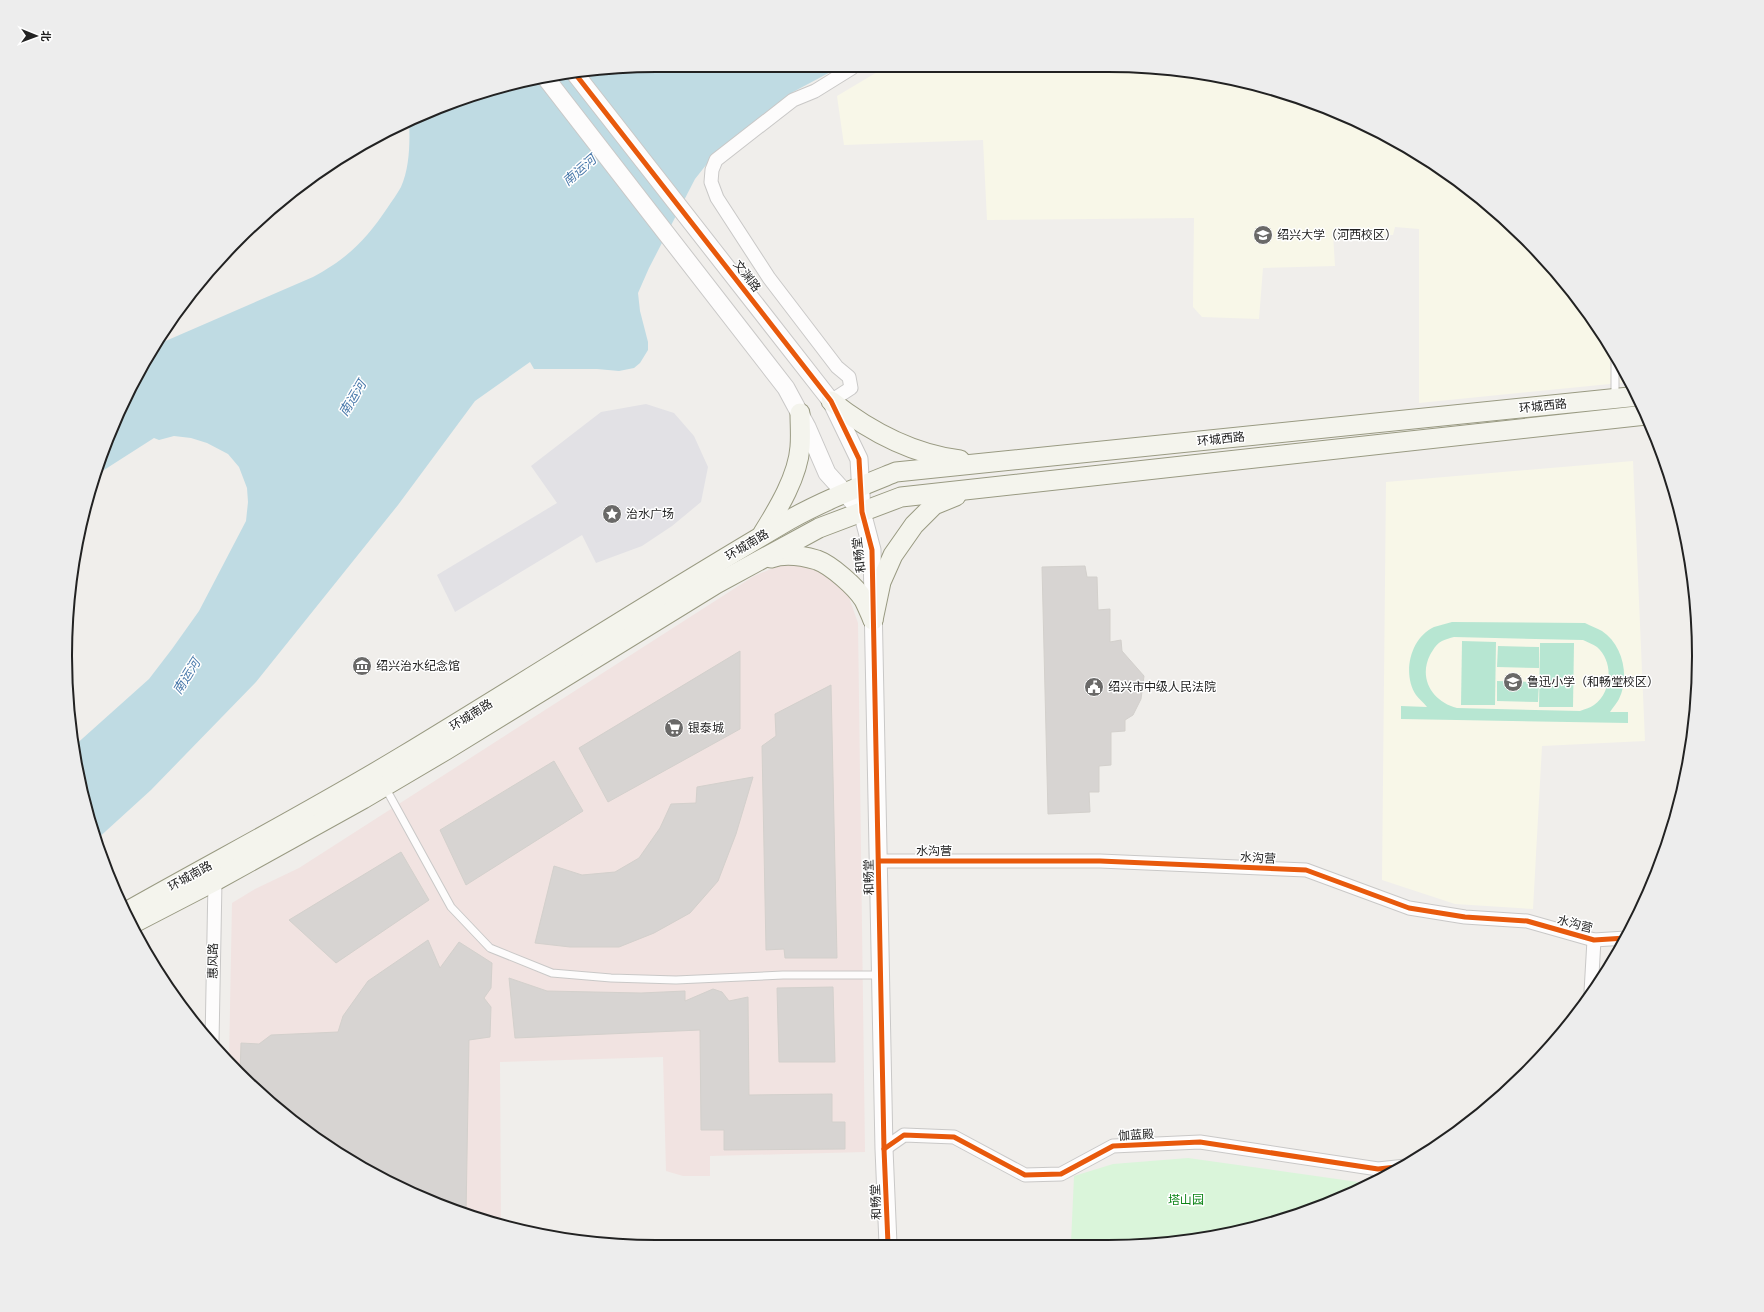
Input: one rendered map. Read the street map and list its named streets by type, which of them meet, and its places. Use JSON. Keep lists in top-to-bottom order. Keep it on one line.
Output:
{"streets":{"main road":["环城西路","环城南路"],"street":["文渊路","和畅堂","水沟营","惠风路","伽蓝殿"]},"crossings":[["文渊路","环城西路"],["文渊路","和畅堂"],["环城西路","环城南路"],["环城西路","和畅堂"],["环城南路","惠风路"],["和畅堂","水沟营"],["和畅堂","伽蓝殿"]],"water":["南运河"],"parks":["塔山园"],"places":{"school or university":["绍兴大学（河西校区）","鲁迅小学（和畅堂校区）"],"place":["治水广场"],"museum":["绍兴治水纪念馆"],"public building":["绍兴市中级人民法院"],"supermarket":["银泰城"]},"north":"right"}
